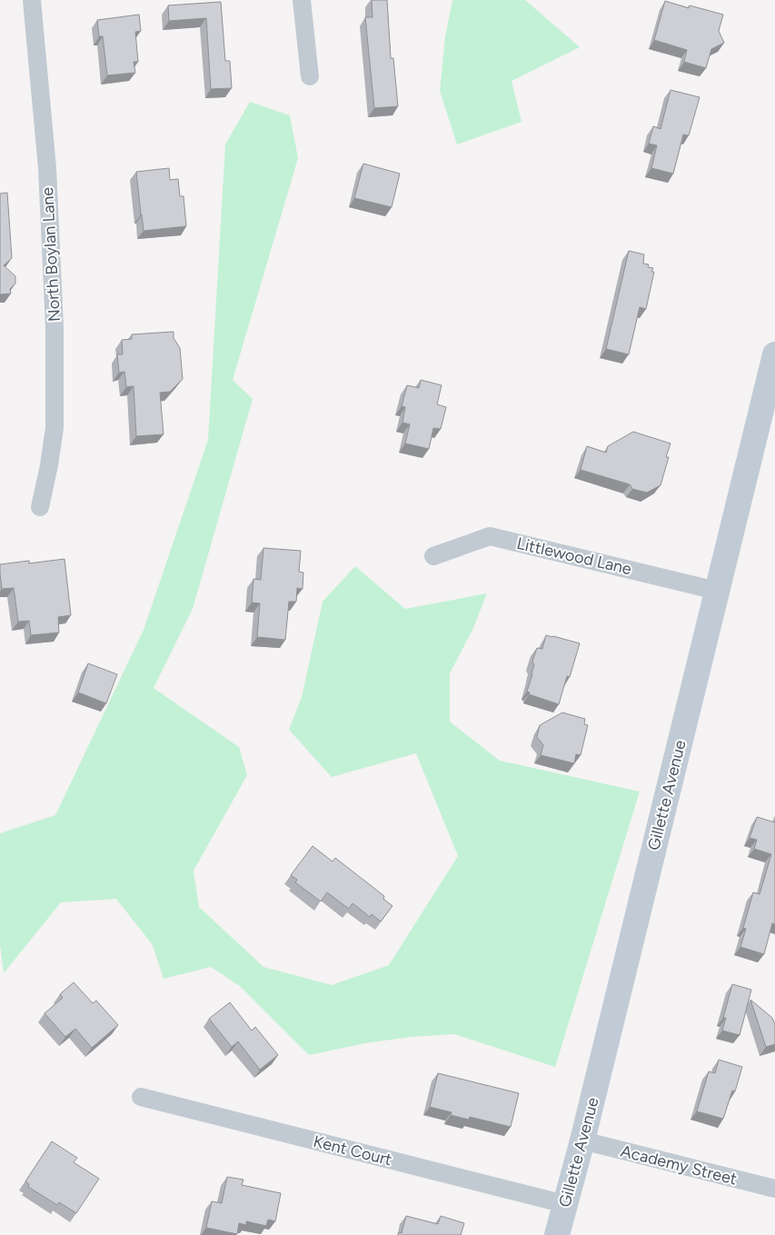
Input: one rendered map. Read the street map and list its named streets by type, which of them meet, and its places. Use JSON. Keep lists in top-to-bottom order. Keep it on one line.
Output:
{"streets":{"street":["North Boylan Lane","Littlewood Lane","Gillette Avenue","Kent Court","Academy Street"]},"crossings":[["Littlewood Lane","Gillette Avenue"],["Gillette Avenue","Kent Court"],["Gillette Avenue","Academy Street"]]}
